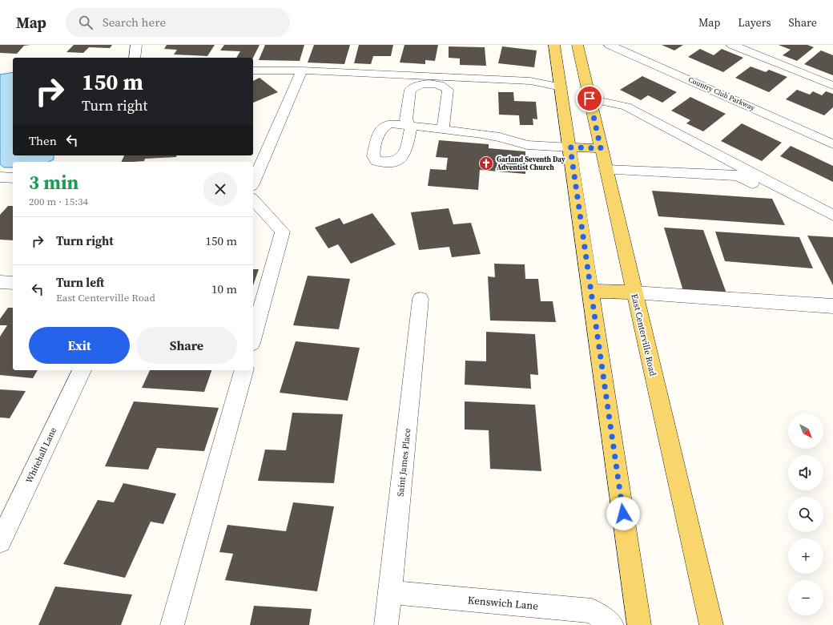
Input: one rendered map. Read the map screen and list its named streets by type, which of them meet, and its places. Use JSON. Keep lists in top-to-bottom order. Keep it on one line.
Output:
{"streets":{"main road":["East Centerville Road"],"street":["Country Club Parkway","Whitehall Lane","Saint James Place","Kenswich Lane"]},"crossings":[["Saint James Place","Kenswich Lane"]],"places":{"church":["Garland Seventh Day Adventist Church"]},"north":"bottom right","page":{"header":"Map","search":"Search here","nav":["Map","Layers","Share"],"turn":["150 m","Turn right"],"then":"Then","heading":["3 min","200 m · 15:34"],"list":[{"name":"Turn right","value":"150 m"},{"name":"Turn left","note":"East Centerville Road","value":"10 m"}],"buttons":["Exit","Share"],"map_buttons":["+","−"]}}
